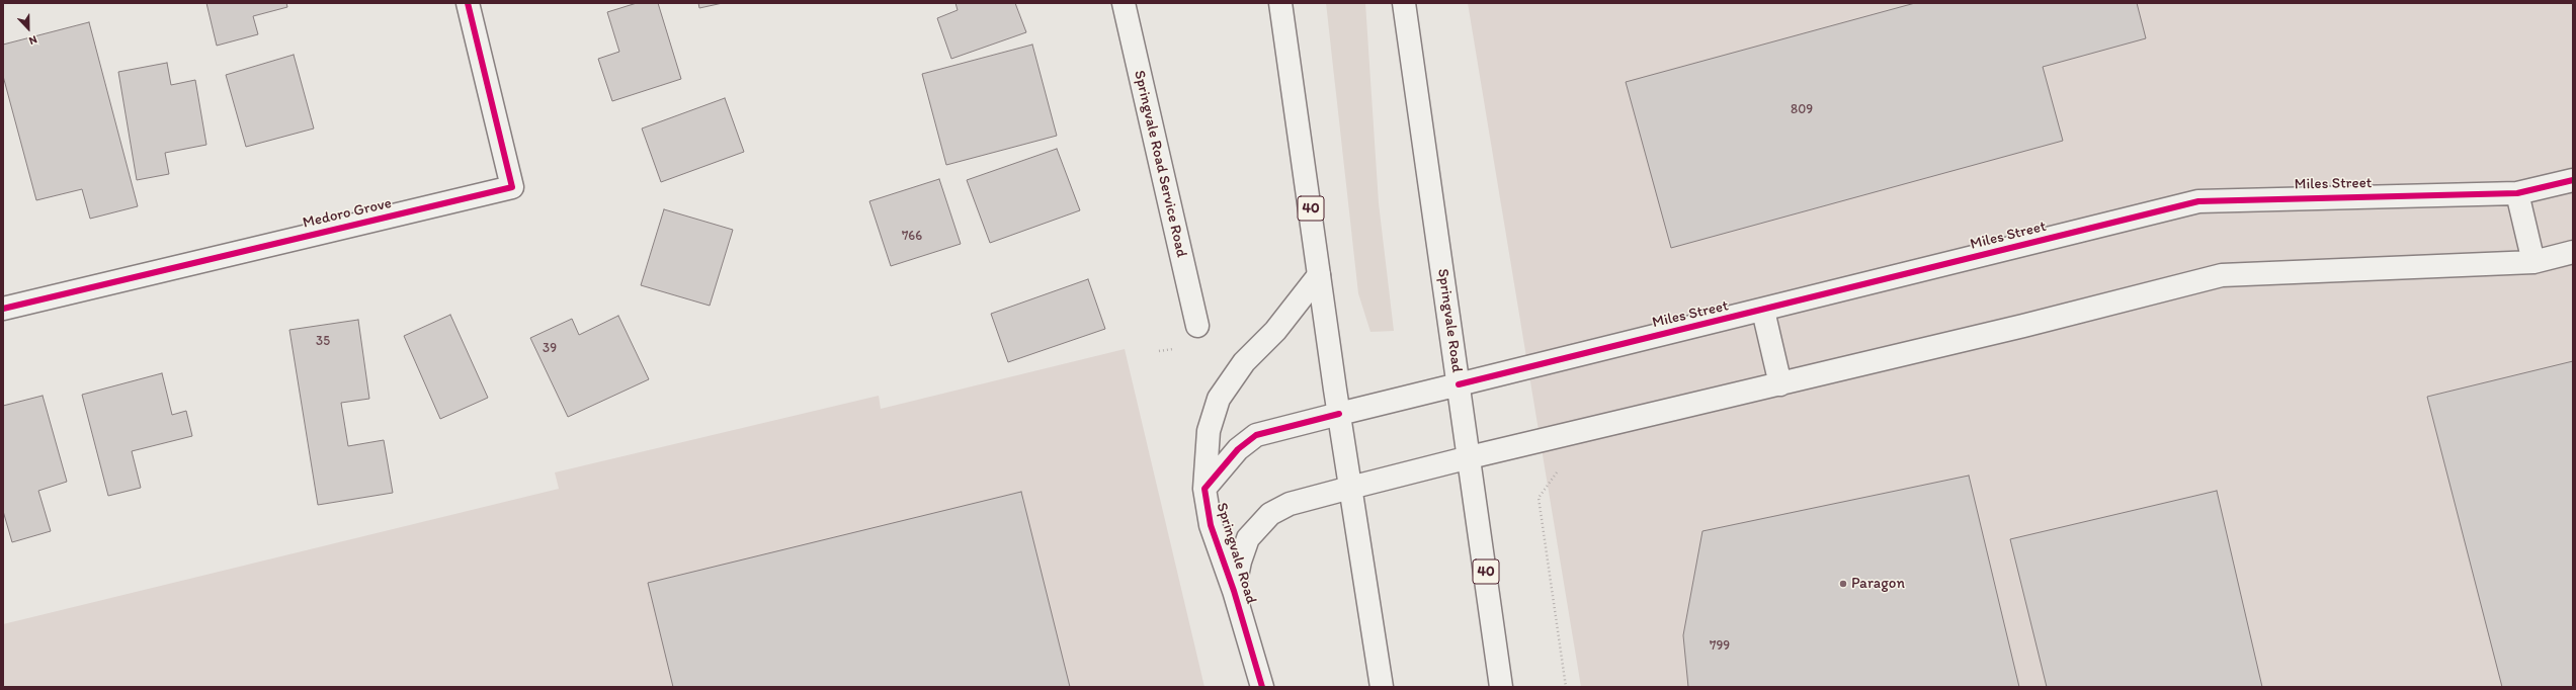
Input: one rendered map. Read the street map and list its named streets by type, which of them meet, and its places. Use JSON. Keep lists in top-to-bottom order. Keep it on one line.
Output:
{"streets":{"main road":["Springvale Road Service Road","Miles Street","40","Medoro Grove","Springvale Road"]},"crossings":[["Miles Street","40"],["Miles Street","Springvale Road"],["40","Springvale Road"]],"places":["Paragon"],"house_numbers":["809","766","35","39","799"],"north":"bottom"}
